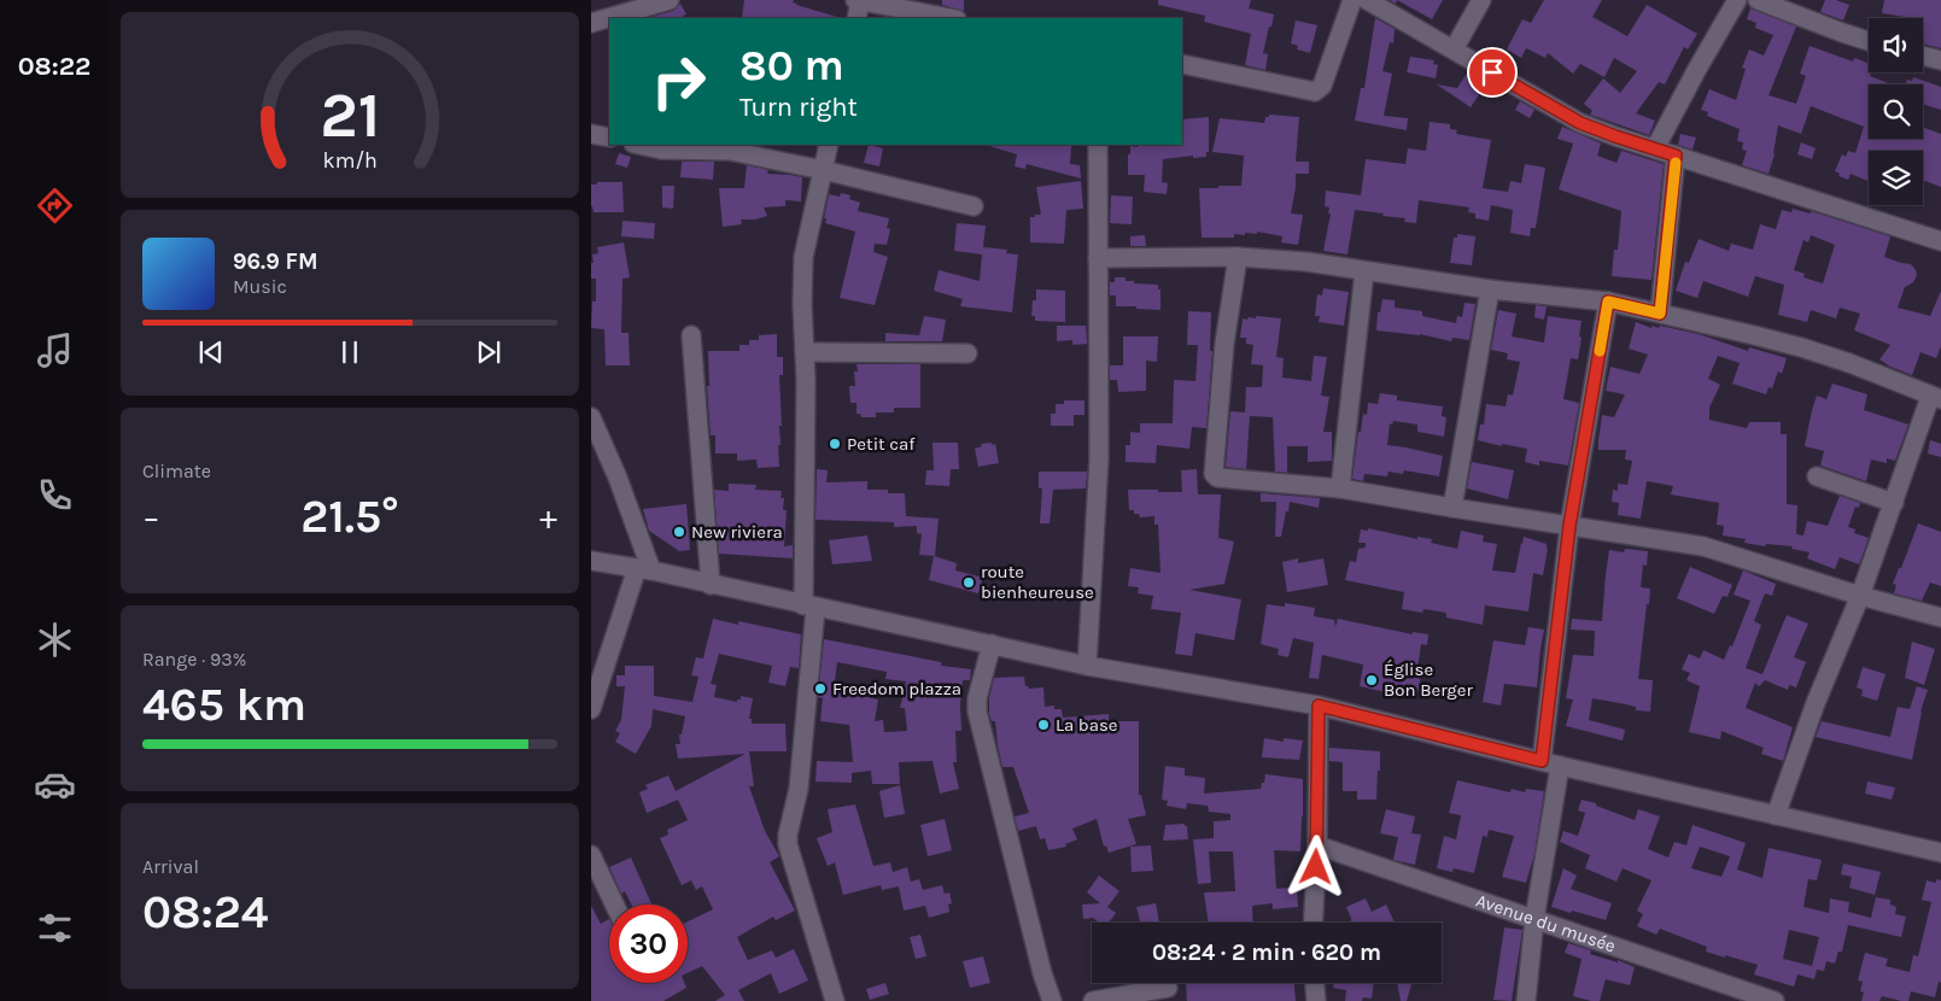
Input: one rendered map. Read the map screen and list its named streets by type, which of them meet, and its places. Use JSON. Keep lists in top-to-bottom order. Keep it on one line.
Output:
{"streets":{"street":["Avenue du musée"]},"places":["Petit caf","New riviera","route bienheureuse","Église Bon Berger","Freedom plazza","La base"],"page":{"tabs":"08:22","turn":["80 m","Turn right"],"song":["96.9 FM","Music"],"tile":["Climate",["Range · 93%","465 km"],["Arrival","08:24"]],"heat":["−","21.5°","+"],"limit":"30","trip":"08:24 · 2 min · 620 m","gauge":["21","km/h"]}}
